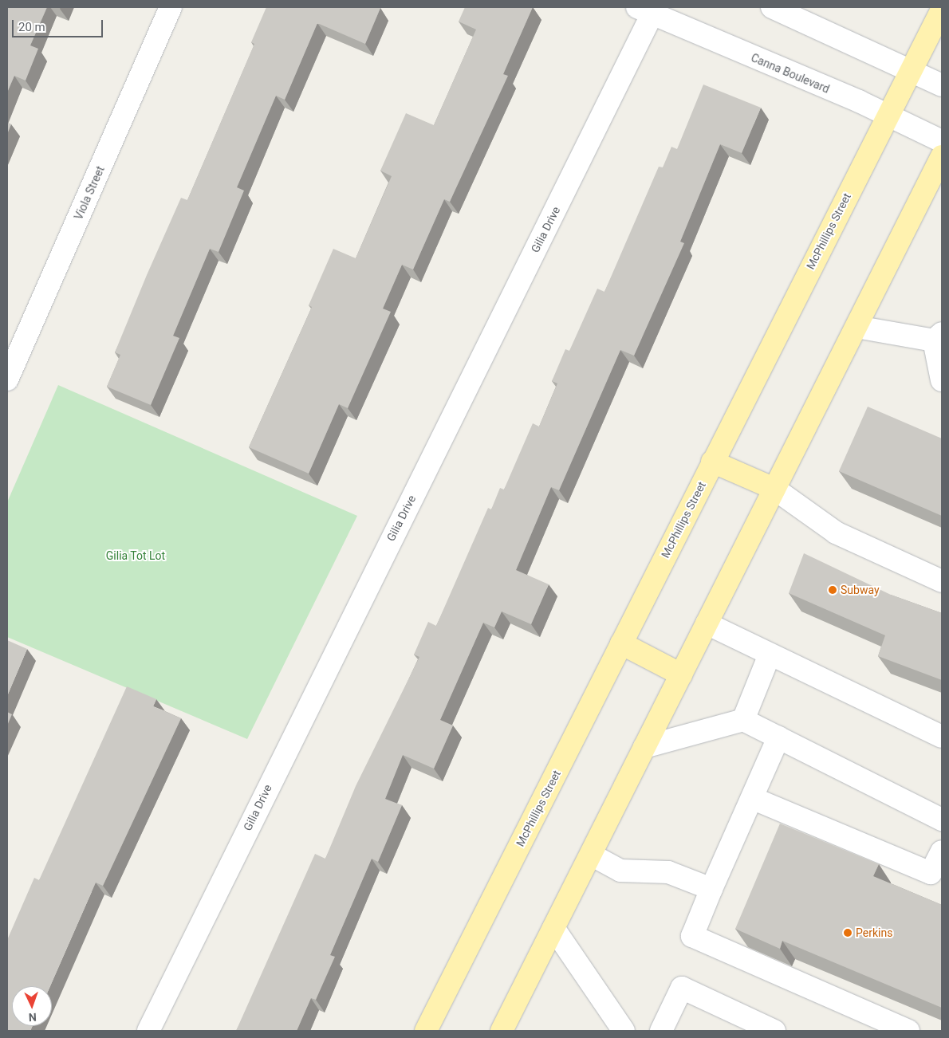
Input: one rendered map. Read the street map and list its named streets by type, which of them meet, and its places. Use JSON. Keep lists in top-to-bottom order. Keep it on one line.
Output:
{"streets":{"main road":["McPhillips Street"],"street":["Canna Boulevard","Viola Street","Gilia Drive"]},"crossings":[["Canna Boulevard","Gilia Drive"],["Canna Boulevard","McPhillips Street"]],"parks":["Gilia Tot Lot"],"places":["Subway","Perkins"],"scale_bar":"20 m","north":"bottom"}
